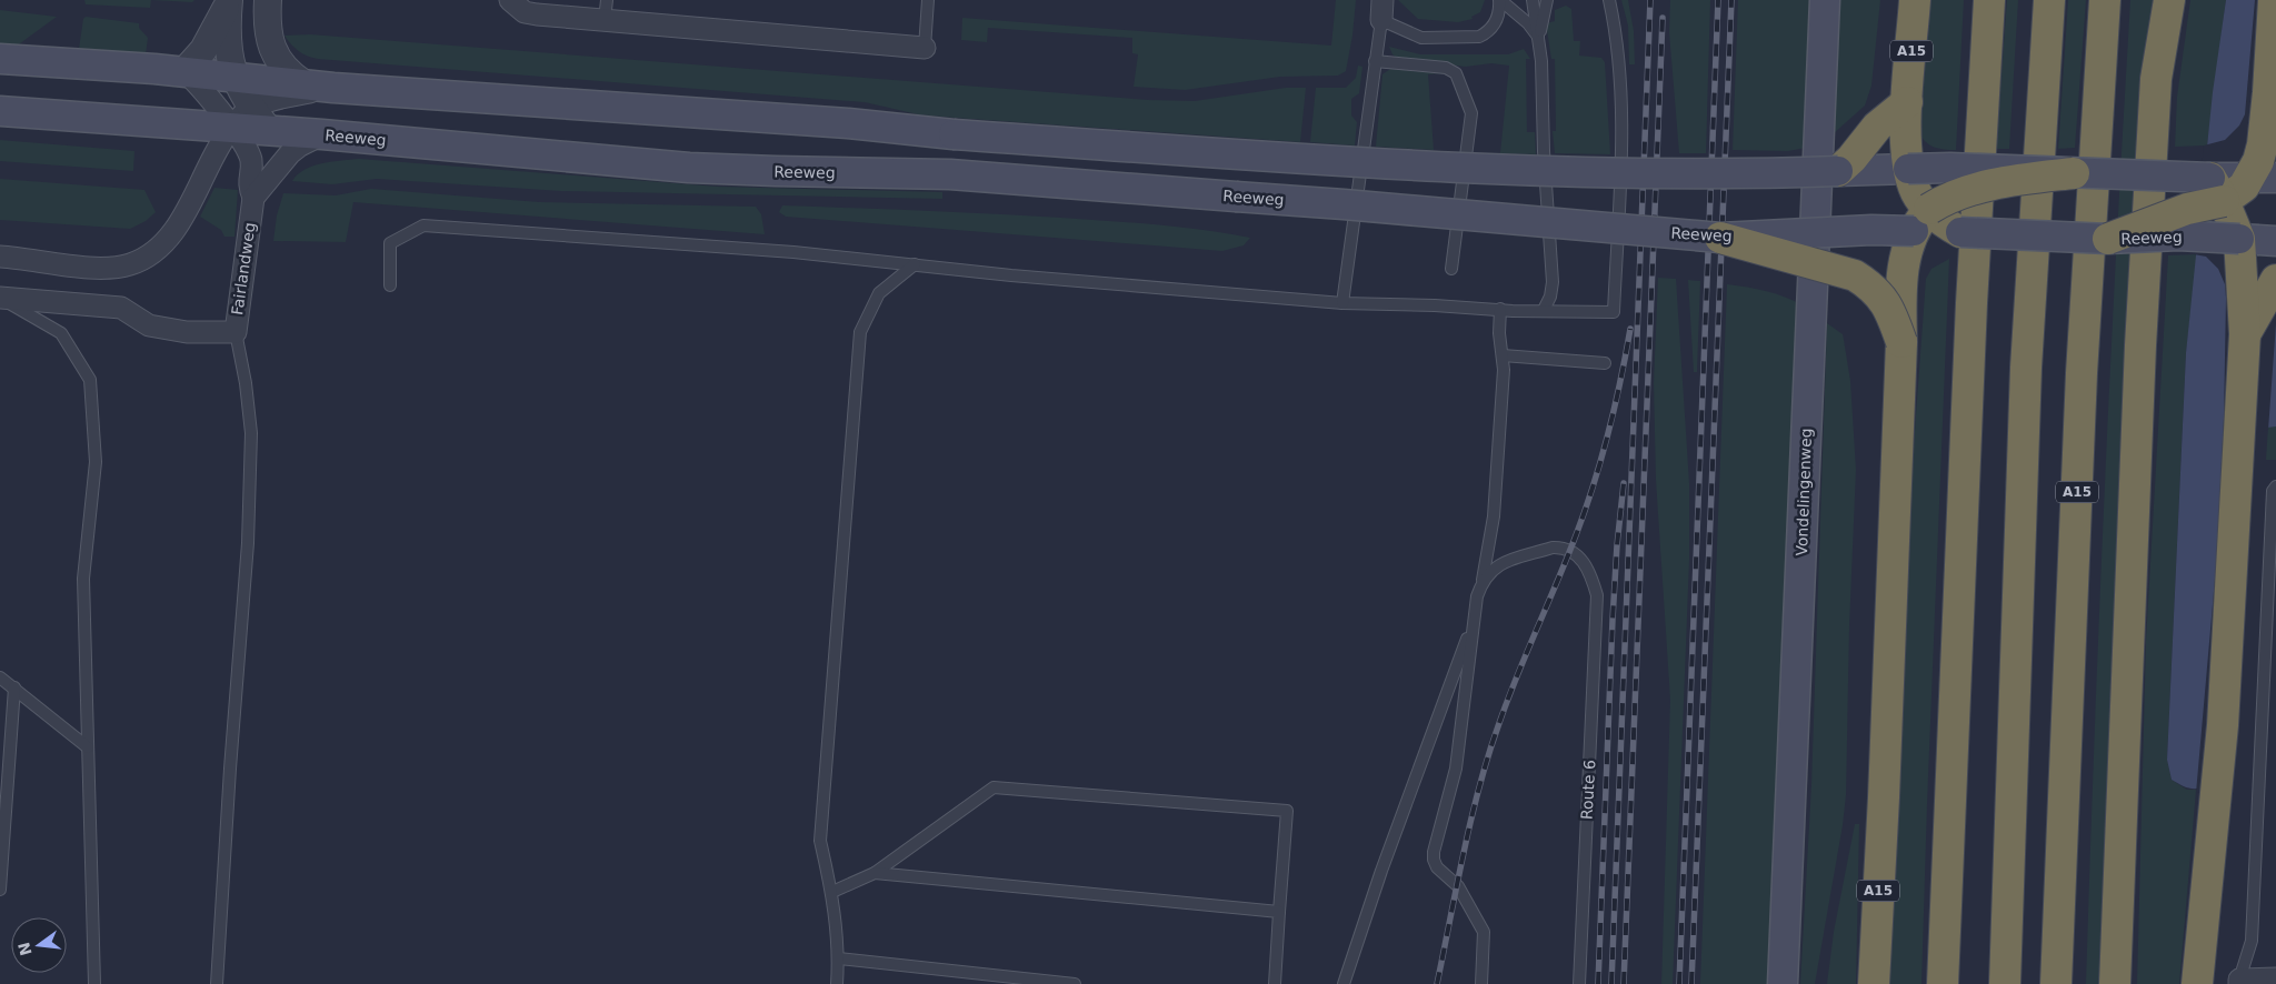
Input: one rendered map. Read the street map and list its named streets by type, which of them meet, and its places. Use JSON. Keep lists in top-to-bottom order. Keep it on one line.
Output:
{"streets":{"highway":["A15"],"main road":["Reeweg","Vondelingenweg"],"street":["Fairlandweg"],"lane":["Route 6"]},"crossings":[["A15","Reeweg"],["Reeweg","Fairlandweg"]],"north":"left"}
